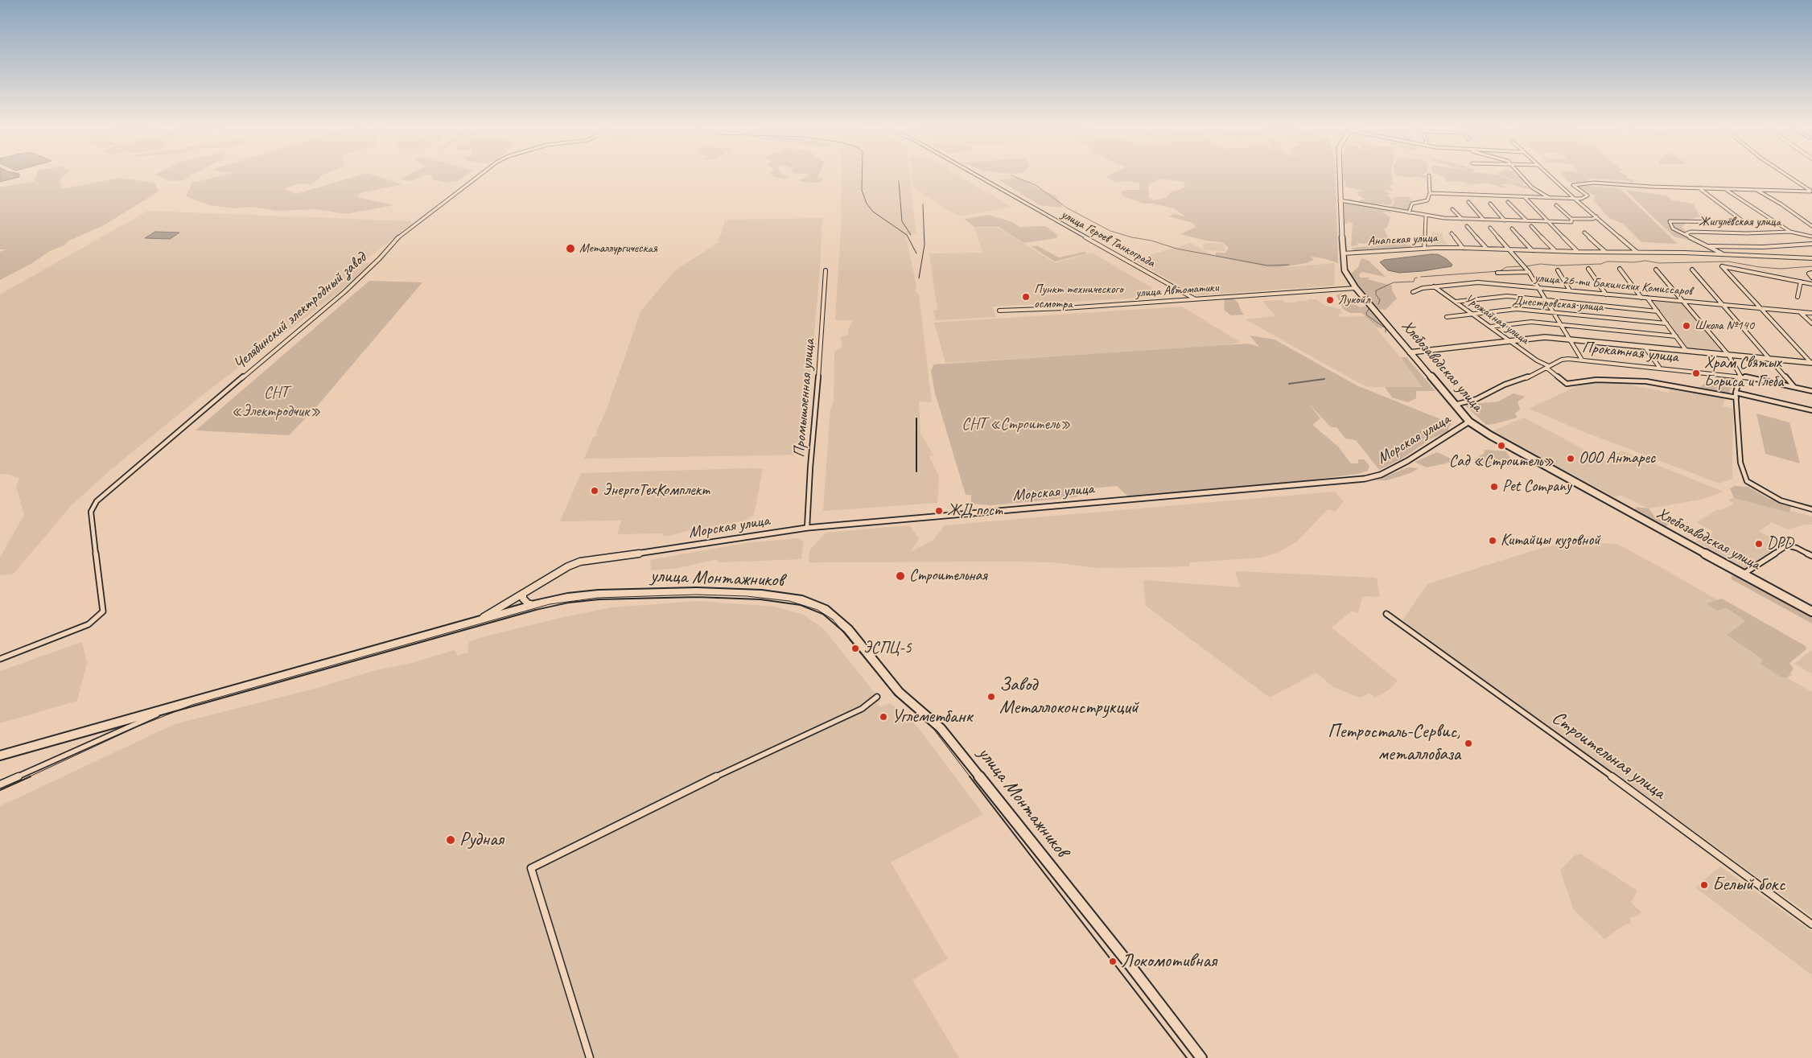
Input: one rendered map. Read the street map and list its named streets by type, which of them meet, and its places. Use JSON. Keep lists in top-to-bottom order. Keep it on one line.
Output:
{"streets":{"main road":["Хлебозаводская улица","улица Монтажников"],"street":["Жигулёвская улица","улица Героев Танкограда","Анапская улица","улица 26-ти Бакинских Комиссаров","улица Автоматики","Днестровская улица","Челябинский электродный завод","Урожайная улица","Прокатная улица","Промышленная улица","Морская улица","Строительная улица"]},"crossings":[["улица Героев Танкограда","улица Автоматики"],["Анапская улица","Хлебозаводская улица"],["улица 26-ти Бакинских Комиссаров","Урожайная улица"],["улица Автоматики","Хлебозаводская улица"],["Днестровская улица","Урожайная улица"],["Урожайная улица","Прокатная улица"],["Прокатная улица","Хлебозаводская улица"],["Хлебозаводская улица","Морская улица"],["Промышленная улица","Морская улица"],["Морская улица","улица Монтажников"]],"parks":["СНТ «Электродчик»","СНТ «Строитель»"],"places":["Металлургическая","Пункт технического осмотра","Лукойл","Школа №140","Храм Святых Бориса и Глеба","Сад «Строитель»","ООО Антарес","Pet Company","ЭнергоТехКомплект","ЖД пост","Китайцы кузовной","DPD","Строительная","ЭСПЦ-5","Завод Металлоконструкций","Углеметбанк","Петросталь-Сервис, металлобаза","Рудная","Белый бокс","Локомотивная"]}
